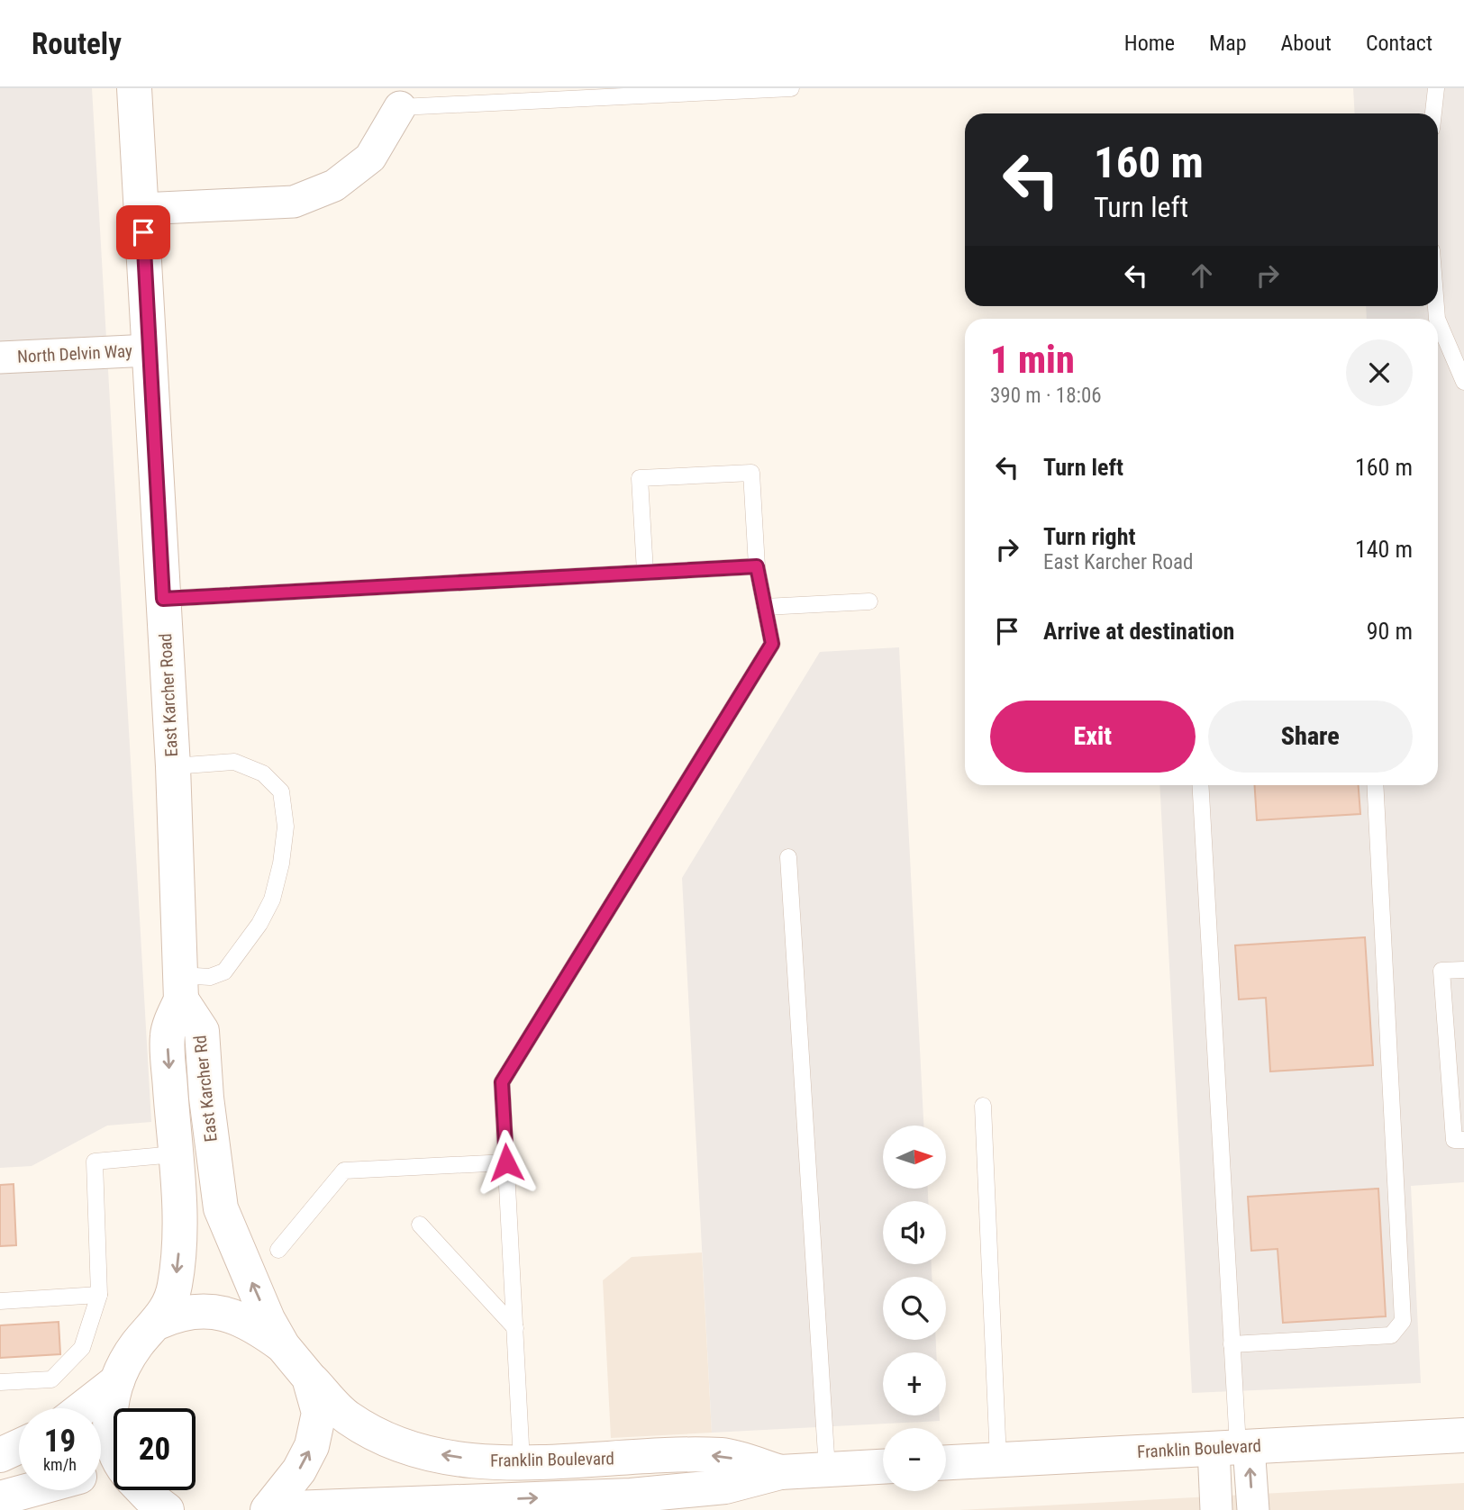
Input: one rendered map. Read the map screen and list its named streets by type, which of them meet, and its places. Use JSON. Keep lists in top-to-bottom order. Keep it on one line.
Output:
{"streets":{"main road":["East Karcher Road","East Karcher Rd","Franklin Boulevard"],"street":["North Delvin Way"]},"crossings":[["North Delvin Way","East Karcher Road"],["East Karcher Road","East Karcher Rd"],["East Karcher Rd","Franklin Boulevard"]],"north":"right","page":{"header":"Routely","nav":["Home","Map","About","Contact"],"turn":["160 m","Turn left"],"heading":["1 min","390 m · 18:06"],"list":[{"name":"Turn left","value":"160 m"},{"name":"Turn right","note":"East Karcher Road","value":"140 m"},{"name":"Arrive at destination","value":"90 m"}],"buttons":["Exit","Share"],"map_buttons":["+","−"],"speed":"19 km/h","limit":"20"}}
